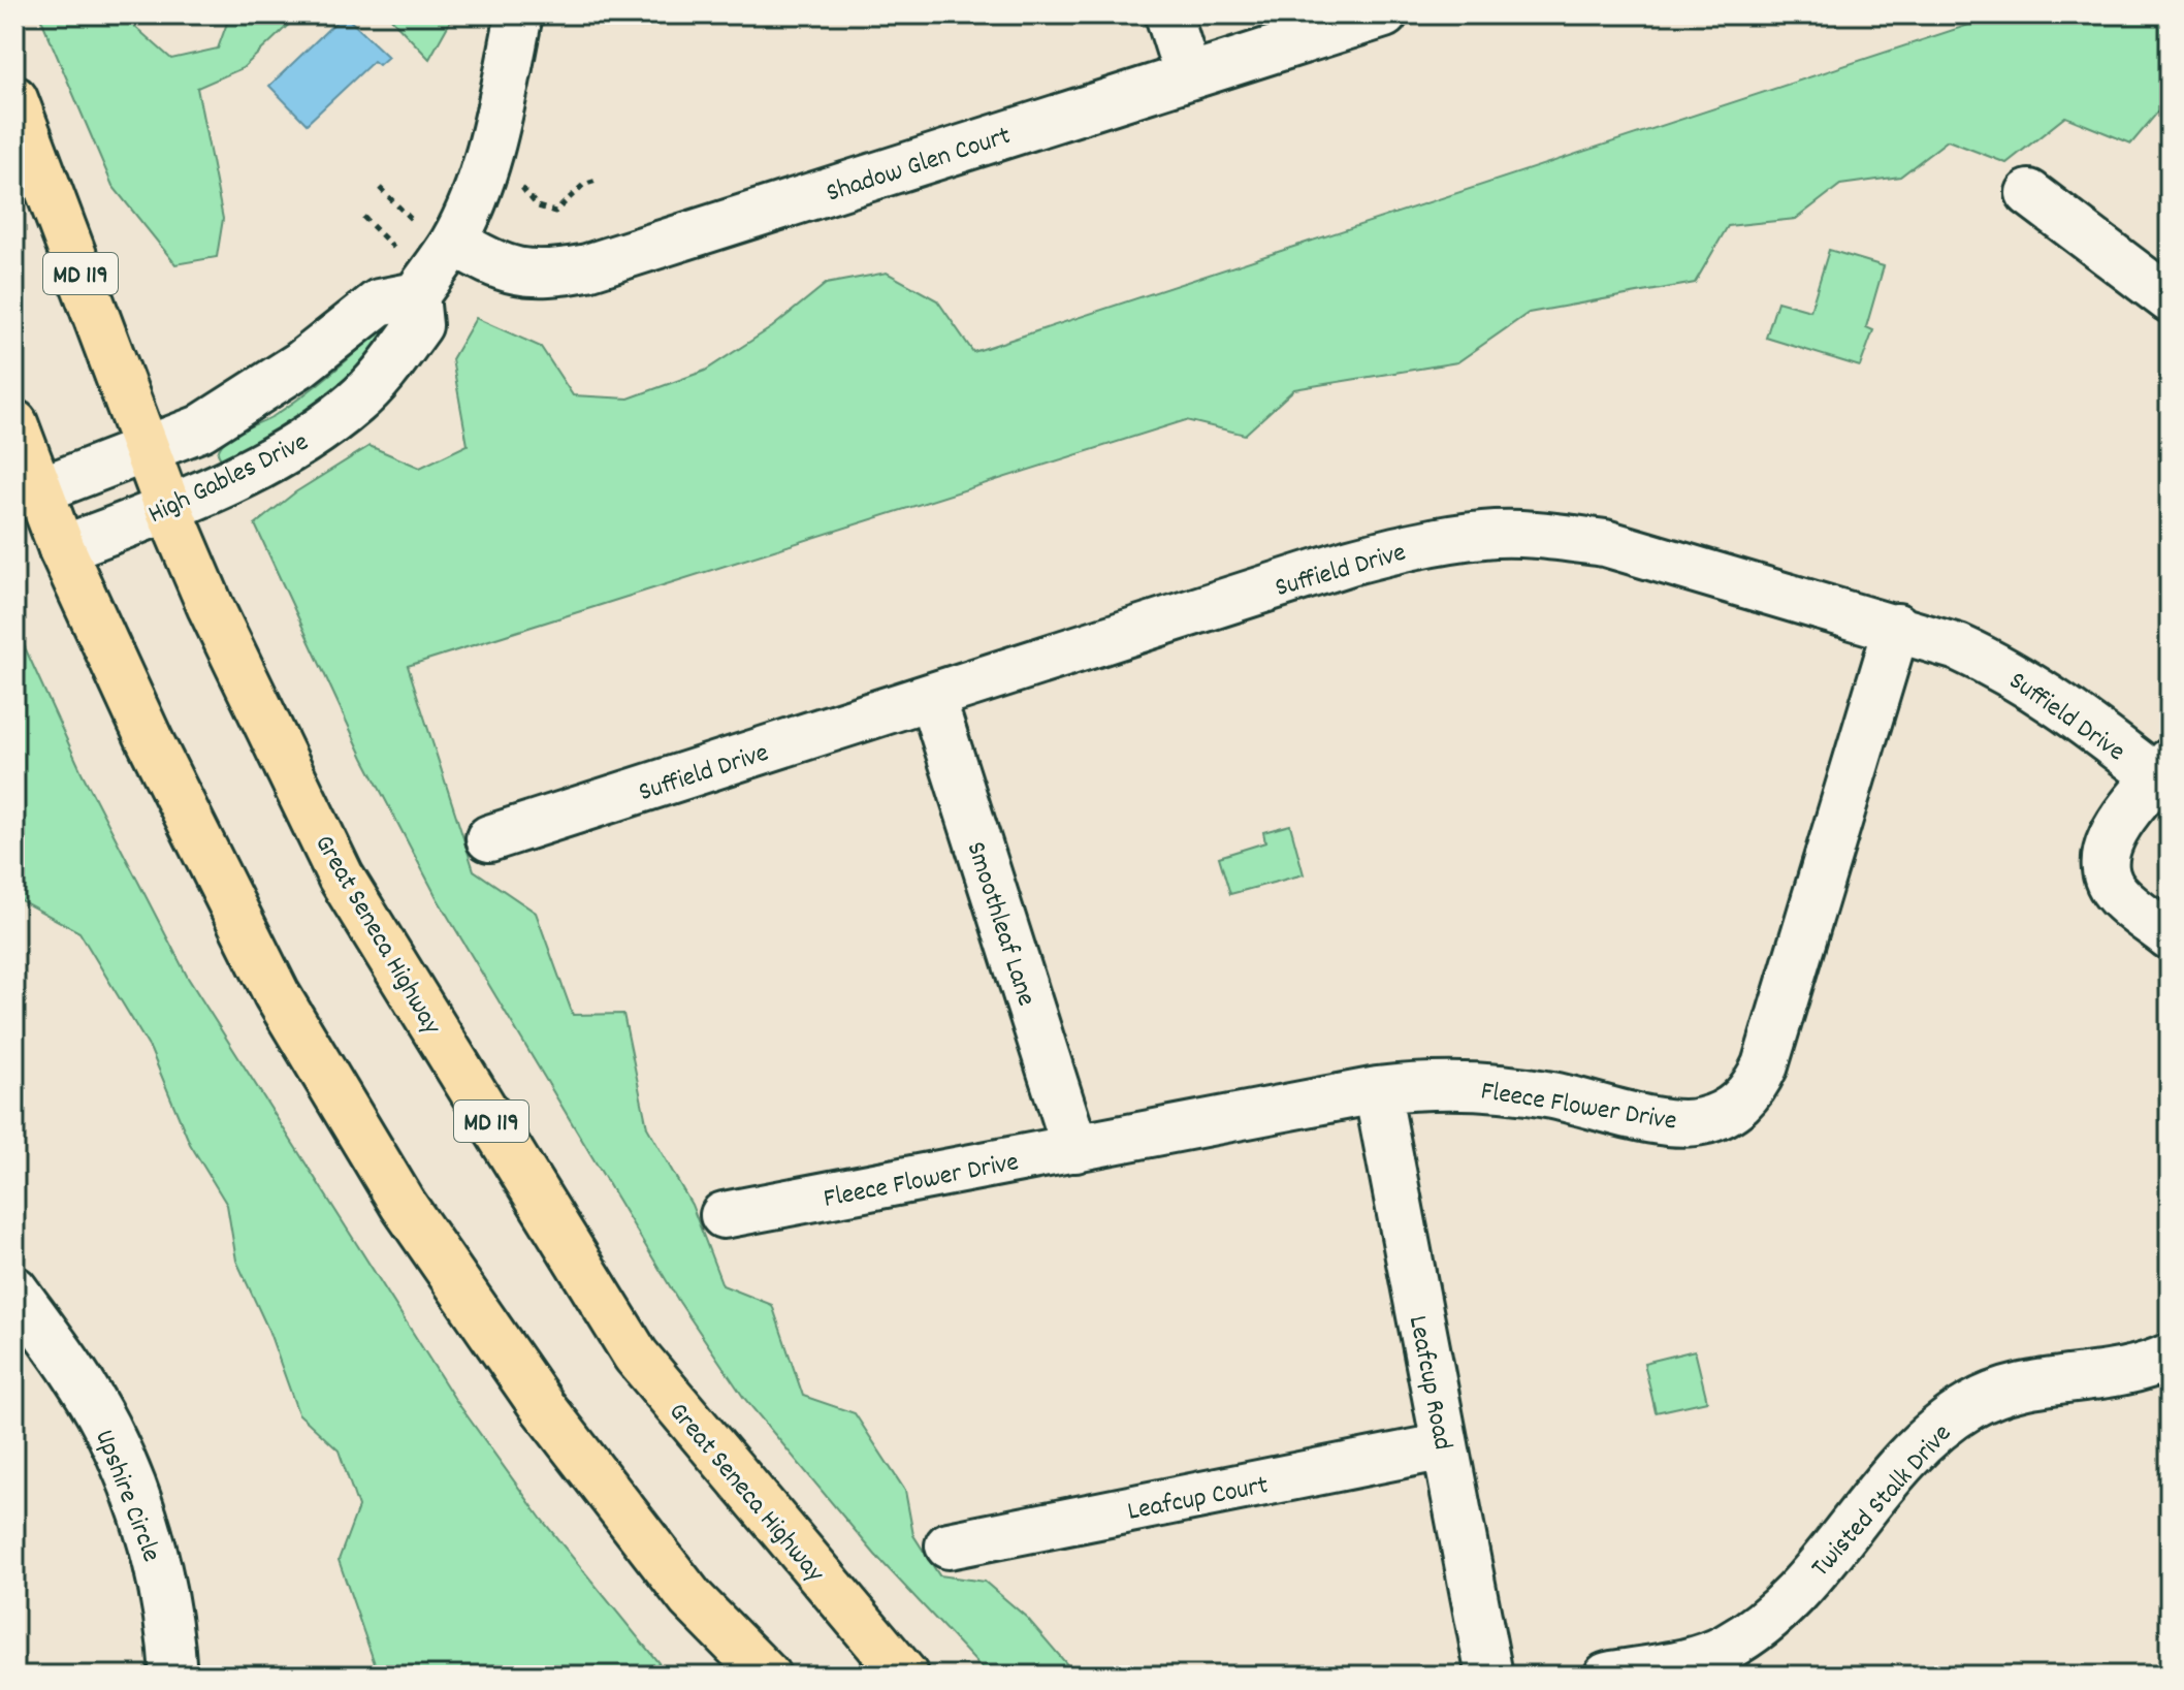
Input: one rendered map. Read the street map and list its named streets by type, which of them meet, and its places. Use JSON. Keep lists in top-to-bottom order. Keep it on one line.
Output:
{"streets":{"main road":["MD 119","Great Seneca Highway"],"street":["Shadow Glen Court","High Gables Drive","Suffield Drive","Smoothleaf Lane","Fleece Flower Drive","Leafcup Road","Upshire Circle","Leafcup Court","Twisted Stalk Drive"]},"crossings":[["High Gables Drive","Great Seneca Highway"],["Suffield Drive","Smoothleaf Lane"],["Suffield Drive","Fleece Flower Drive"],["Smoothleaf Lane","Fleece Flower Drive"],["Fleece Flower Drive","Leafcup Road"],["Leafcup Road","Leafcup Court"]]}
